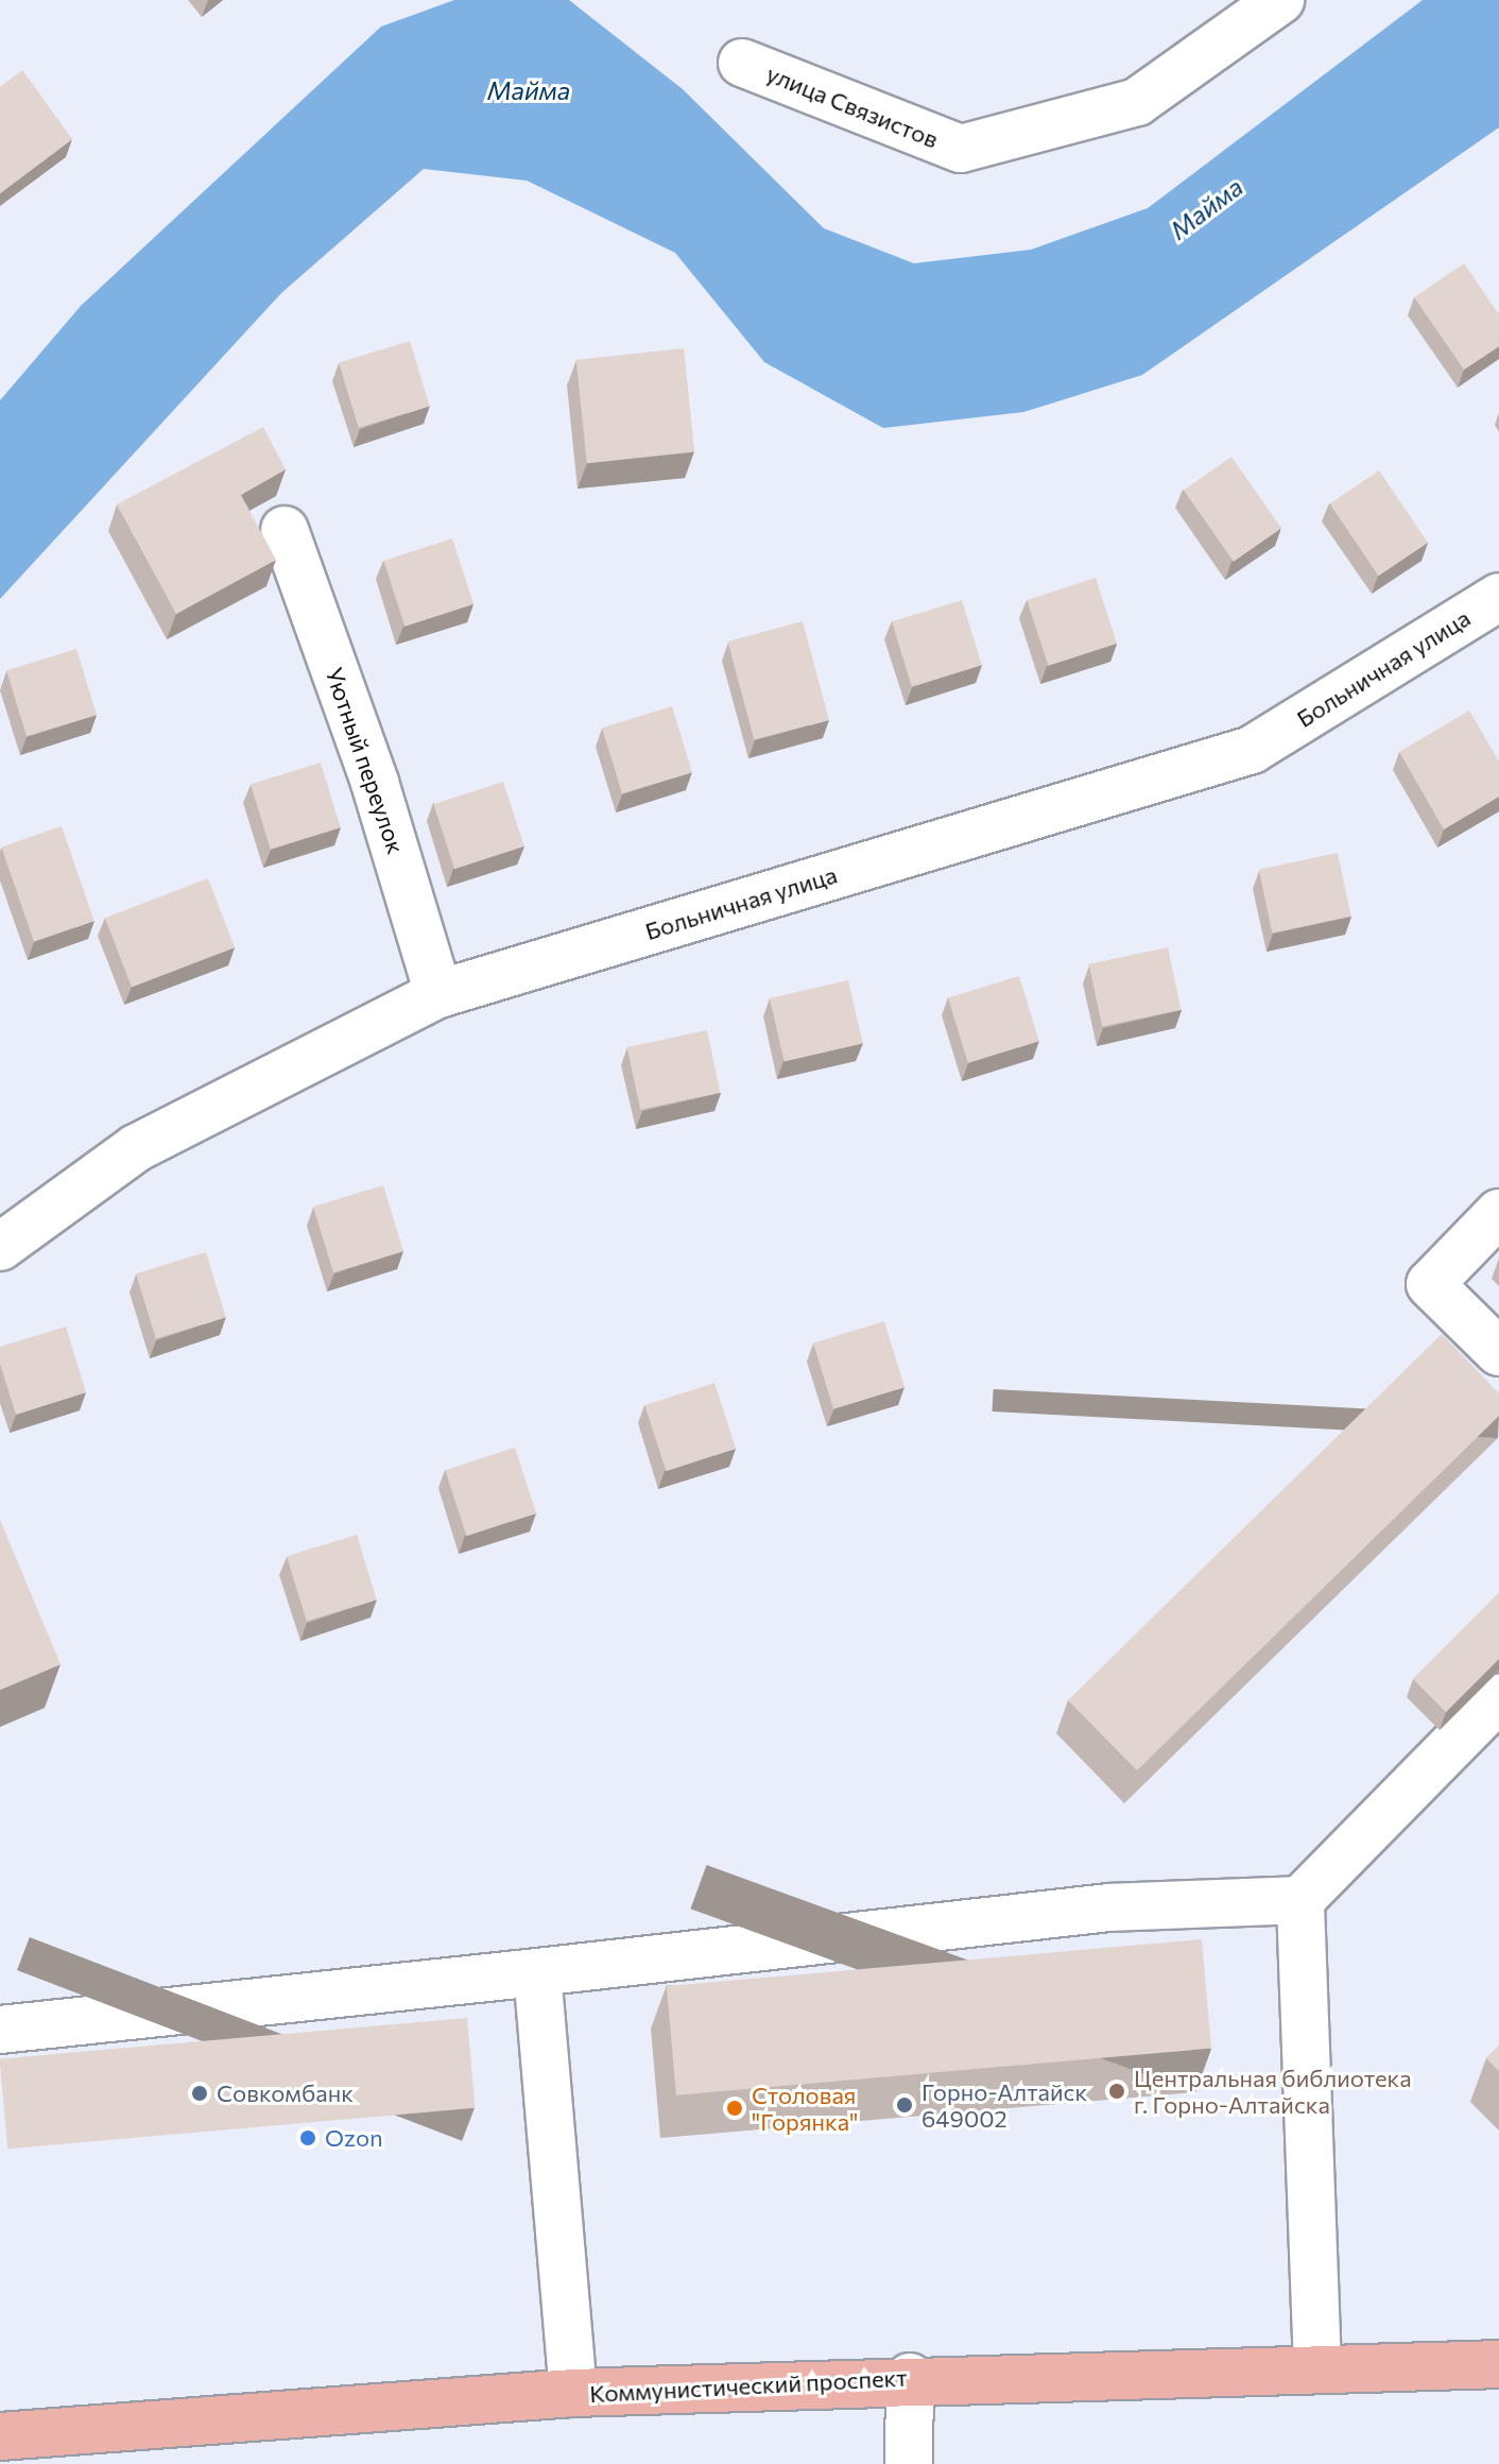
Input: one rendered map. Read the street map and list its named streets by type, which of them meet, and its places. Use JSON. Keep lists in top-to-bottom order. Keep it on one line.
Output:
{"streets":{"main road":["Коммунистический проспект"],"street":["улица Связистов","Больничная улица","Уютный переулок"]},"crossings":[["Больничная улица","Уютный переулок"]],"water":["Майма"],"places":["Центральная библиотека г. Горно-Алтайска","Совкомбанк","Горно-Алтайск 649002","Столовая \"Горянка\"","Ozon"]}
